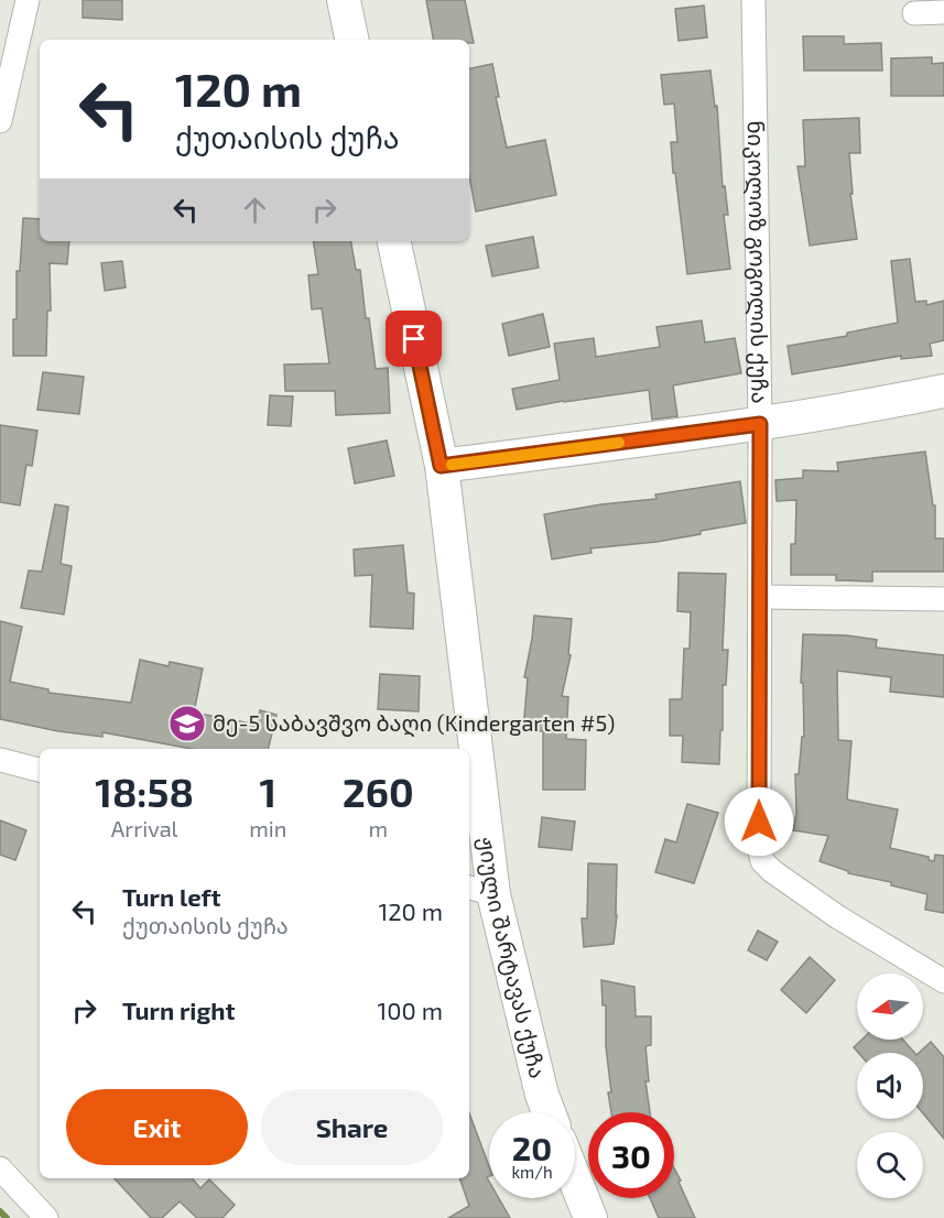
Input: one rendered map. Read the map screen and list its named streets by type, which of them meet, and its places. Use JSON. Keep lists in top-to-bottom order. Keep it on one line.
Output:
{"streets":{"street":["ნიკოლოზ გოგოლის ქუჩა","ჟიული შარტავას ქუჩა"]},"places":{"school or university":["მე-5 საბავშვო ბაღი (Kindergarten #5)"]},"north":"left","page":{"turn":["120 m","ქუთაისის ქუჩა"],"eta":["18:58","Arrival","1","min","260","m"],"list":[{"name":"Turn left","note":"ქუთაისის ქუჩა","value":"120 m"},{"name":"Turn right","value":"100 m"}],"buttons":["Exit","Share"],"speed":"20 km/h","limit":"30"}}
